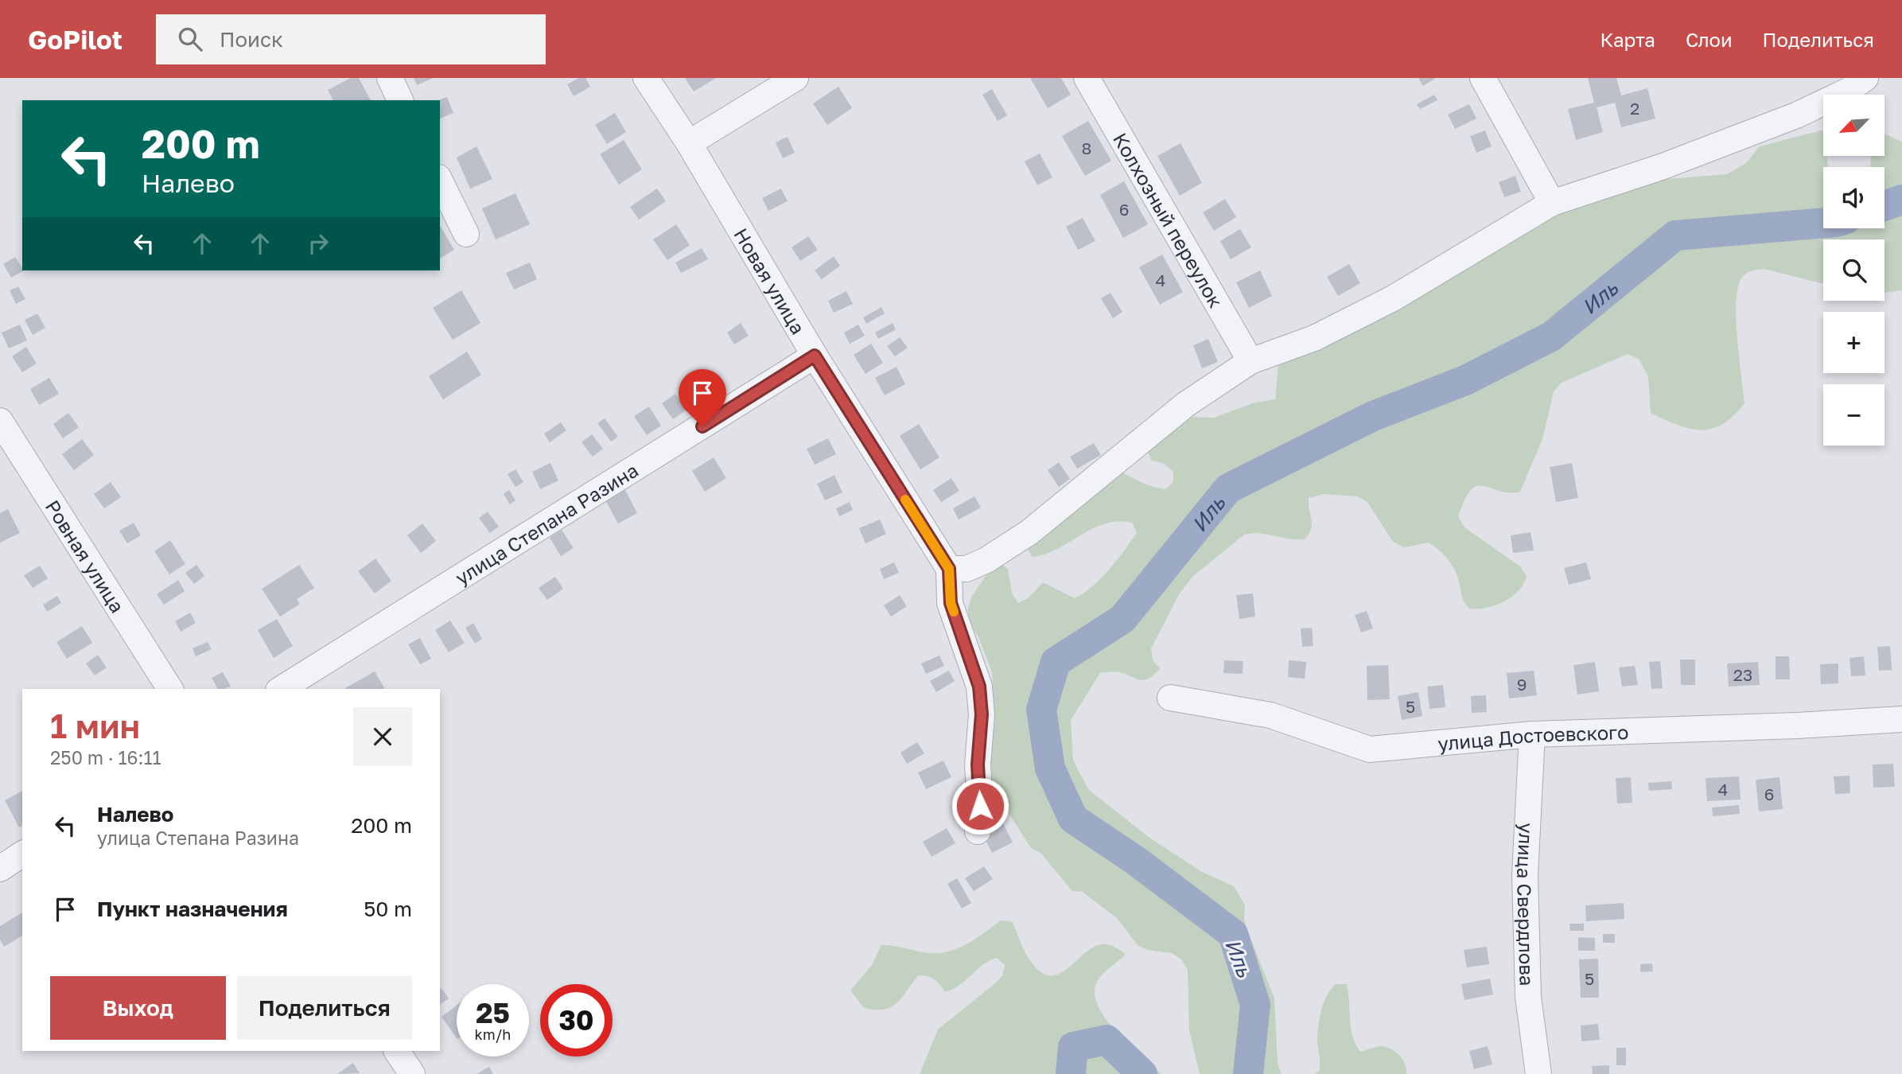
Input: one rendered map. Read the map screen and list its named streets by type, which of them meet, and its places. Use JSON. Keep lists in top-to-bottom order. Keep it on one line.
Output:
{"streets":{"street":["Колхозный переулок","Новая улица","улица Степана Разина","Ровная улица","улица Достоевского","улица Свердлова"]},"crossings":[["Новая улица","улица Степана Разина"],["улица Достоевского","улица Свердлова"]],"water":["Иль"],"house_numbers":["2","8","6","4","23","9","5","4","6","5"],"north":"bottom left","page":{"header":"GoPilot","search":"Поиск","nav":["Карта","Слои","Поделиться"],"map_buttons":["+","−"],"turn":["200 m","Налево"],"heading":["1 мин","250 m · 16:11"],"list":[{"name":"Налево","note":"улица Степана Разина","value":"200 m"},{"name":"Пункт назначения","value":"50 m"}],"buttons":["Выход","Поделиться"],"speed":"25 km/h","limit":"30"}}
